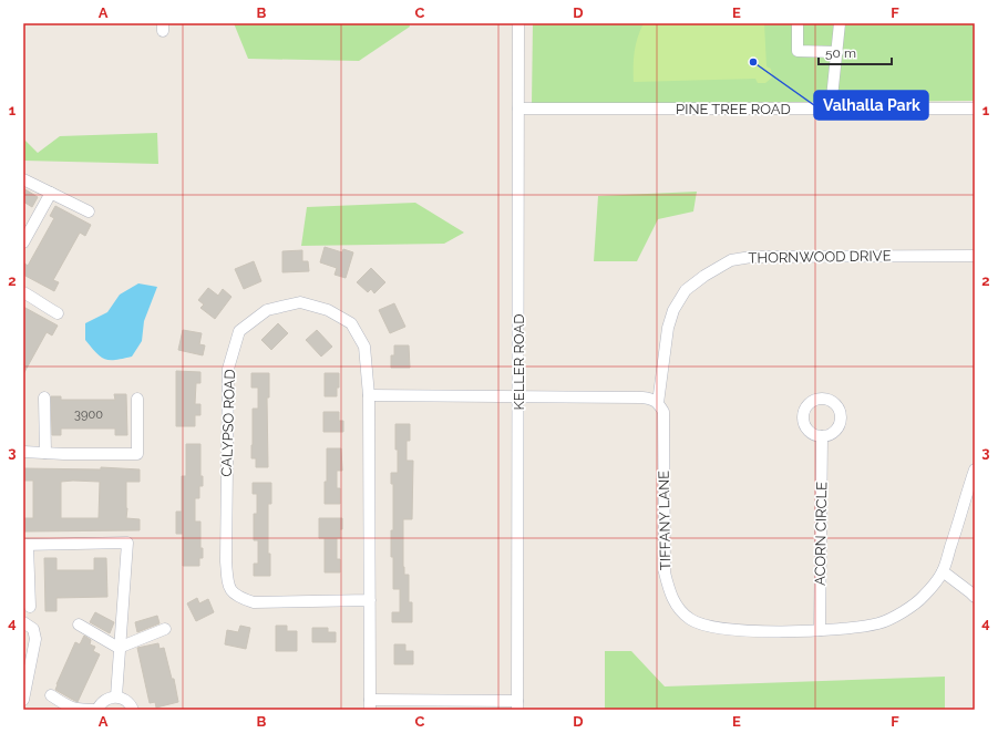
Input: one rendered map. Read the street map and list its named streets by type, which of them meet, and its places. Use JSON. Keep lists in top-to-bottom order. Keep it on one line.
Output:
{"streets":{"street":["PINE TREE ROAD","THORNWOOD DRIVE","KELLER ROAD","CALYPSO ROAD","TIFFANY LANE","ACORN CIRCLE"]},"crossings":[["PINE TREE ROAD","KELLER ROAD"],["THORNWOOD DRIVE","TIFFANY LANE"],["TIFFANY LANE","ACORN CIRCLE"]],"places":["Valhalla Park"],"house_numbers":["3900"],"scale_bar":"50 m","grid":{"columns":["A","B","C","D","E","F"],"rows":["1","2","3","4"]}}
